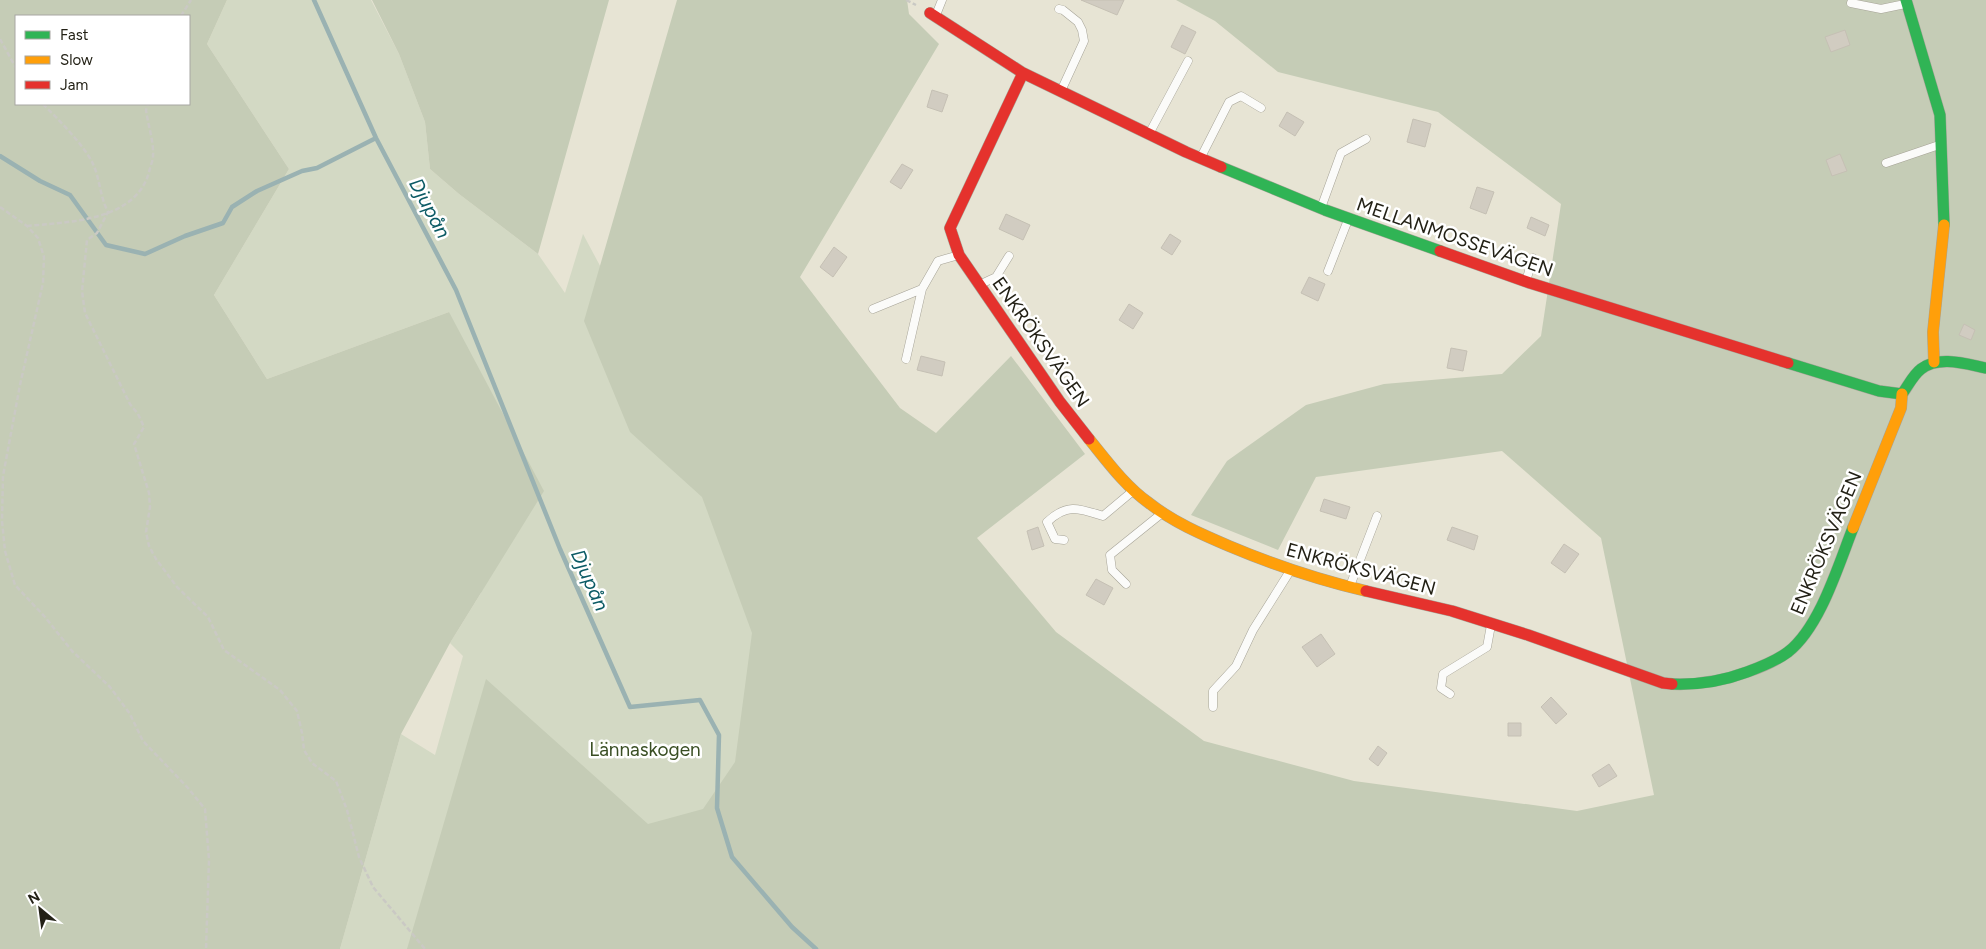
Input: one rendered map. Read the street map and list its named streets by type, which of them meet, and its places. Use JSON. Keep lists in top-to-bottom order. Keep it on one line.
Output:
{"streets":{"street":["MELLANMOSSEVÄGEN","ENKRÖKSVÄGEN"]},"crossings":[["MELLANMOSSEVÄGEN","ENKRÖKSVÄGEN"]],"water":["Djupån"],"parks":["Lännaskogen"],"legend":["Fast","Slow","Jam"],"north":"top left"}
